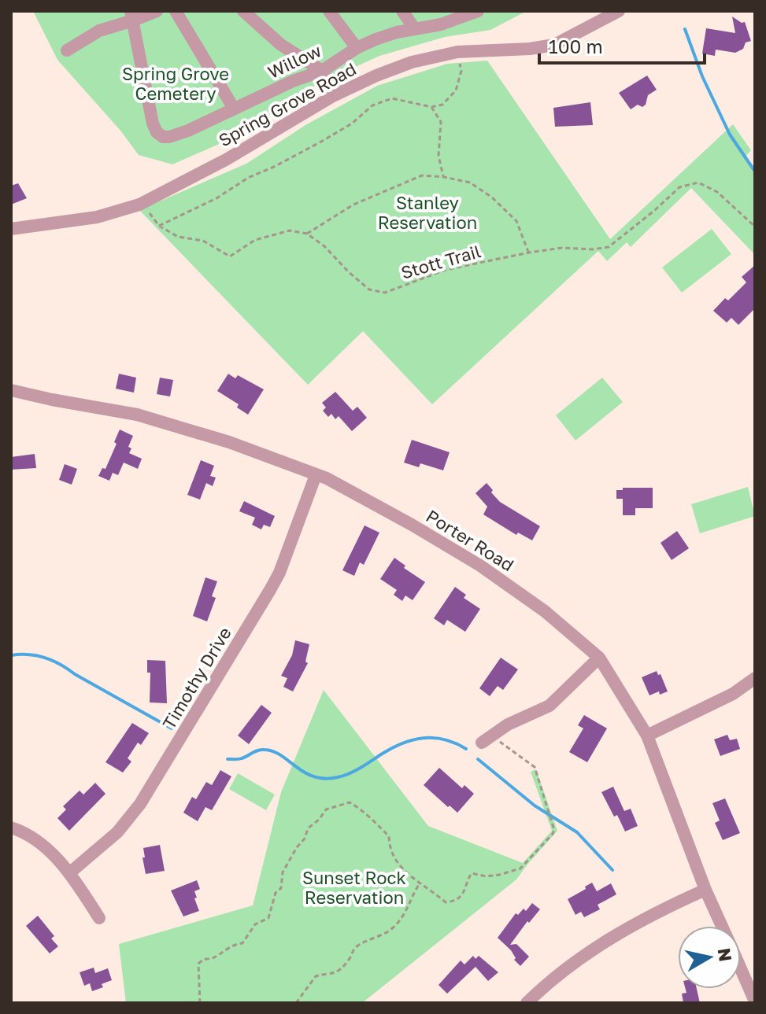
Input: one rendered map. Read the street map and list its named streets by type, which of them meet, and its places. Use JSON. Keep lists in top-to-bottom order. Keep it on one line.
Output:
{"streets":{"street":["Willow","Spring Grove Road","Porter Road","Timothy Drive"],"path":["Stott Trail"]},"crossings":[["Porter Road","Timothy Drive"]],"parks":["Spring Grove Cemetery","Stanley Reservation","Sunset Rock Reservation"],"scale_bar":"100 m","north":"right"}
